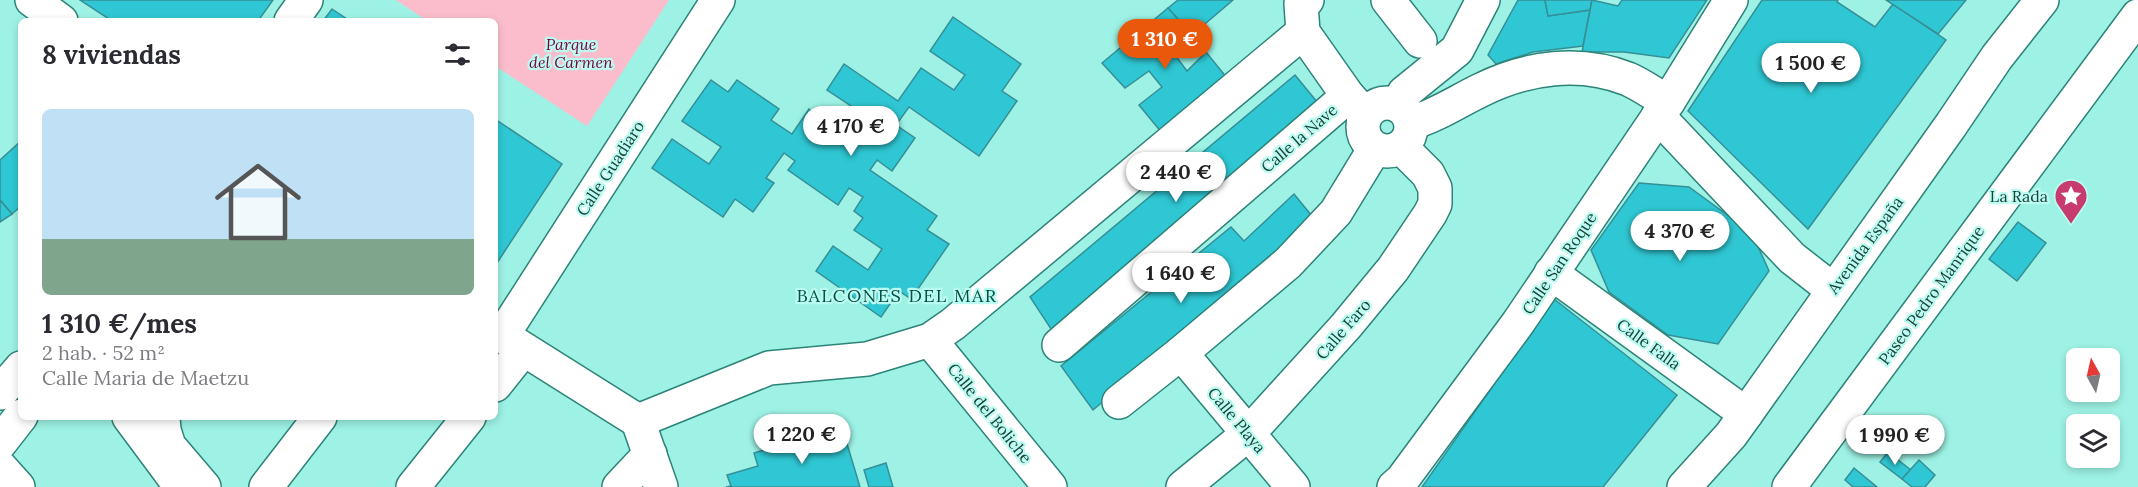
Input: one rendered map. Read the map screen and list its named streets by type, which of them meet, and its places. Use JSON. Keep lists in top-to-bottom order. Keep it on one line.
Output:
{"streets":{"street":["Calle la Nave","Calle Guadiaro","Avenida España","Calle San Roque","Paseo Pedro Manrique","Calle Faro","Calle Falla","Calle del Boliche","Calle Playa"]},"crossings":[["Calle la Nave","Calle Faro"],["Avenida España","Calle Falla"],["Calle San Roque","Calle Falla"],["Calle Faro","Calle Playa"]],"districts":["BALCONES DEL MAR"],"parks":["Parque del Carmen"],"places":{"place":["La Rada"]},"north":"top","page":{"heading":"8 viviendas","price":["1 310 €","1 500 €","4 170 €","2 440 €","4 370 €","1 640 €","1 220 €","1 990 €"],"list":[{"name":"1 310 €/mes","note":"2 hab. · 52 m² · Calle Maria de Maetzu"}]}}
